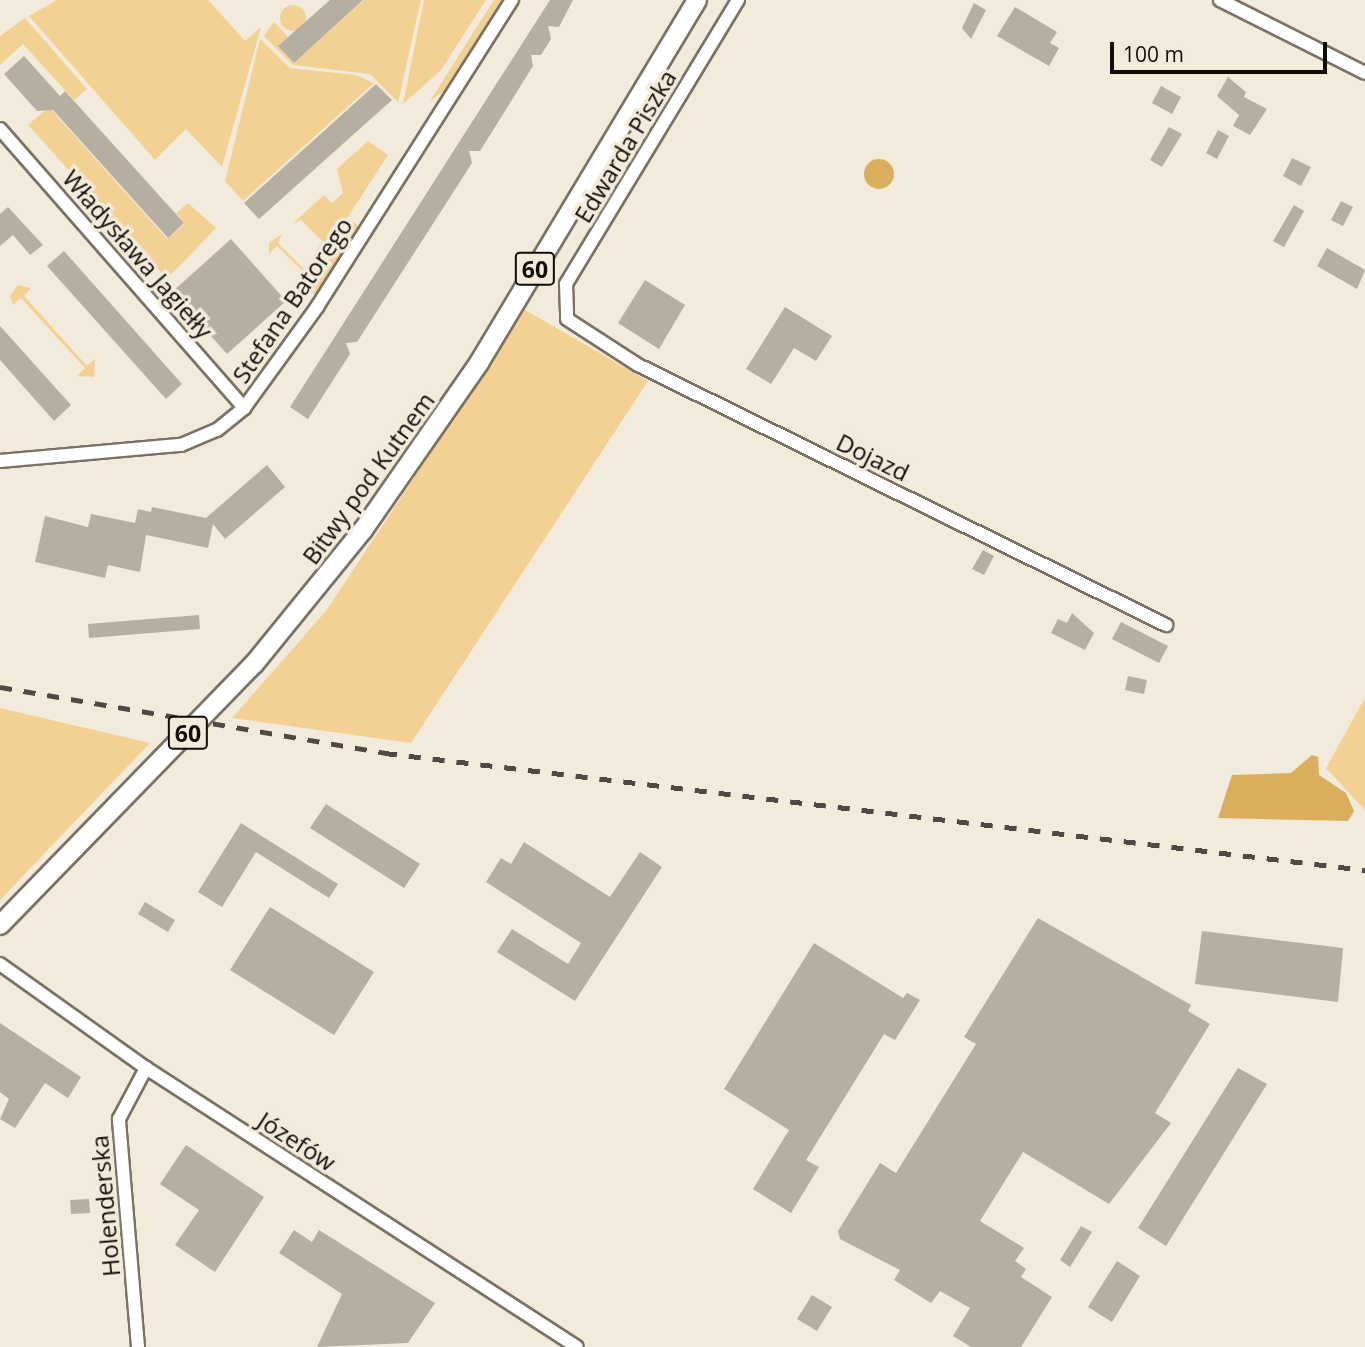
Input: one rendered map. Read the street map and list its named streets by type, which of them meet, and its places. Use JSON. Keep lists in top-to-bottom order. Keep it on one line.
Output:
{"streets":{"main road":["60","Bitwy pod Kutnem"],"street":["Edwarda Piszka","Władysława Jagiełły","Stefana Batorego","Dojazd","Józefów","Holenderska"]},"crossings":[["Edwarda Piszka","Dojazd"],["Władysława Jagiełły","Stefana Batorego"],["Józefów","Holenderska"]],"scale_bar":"100 m"}
